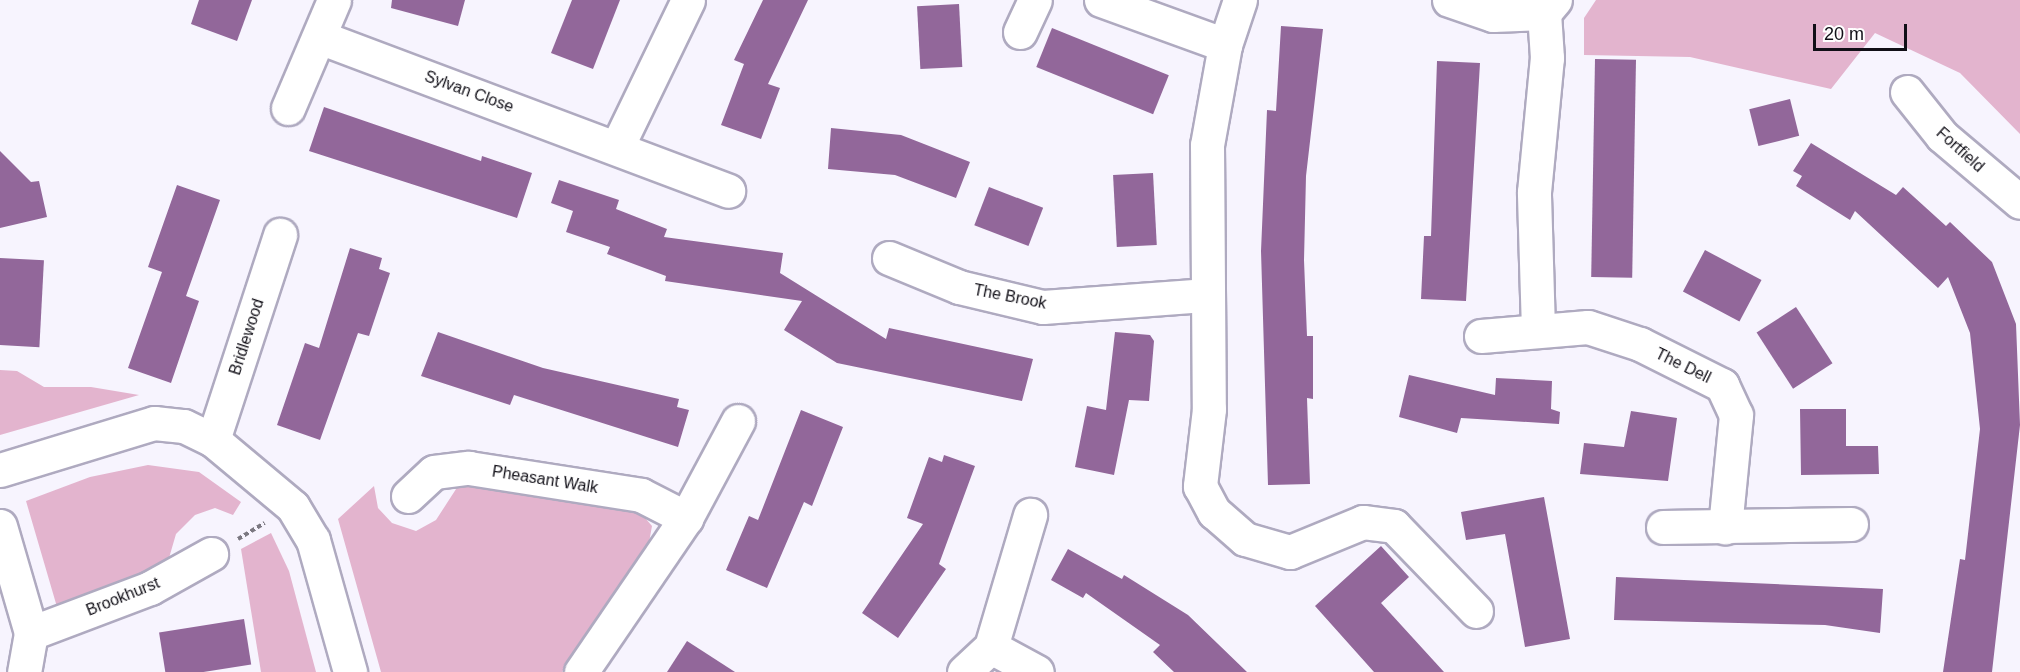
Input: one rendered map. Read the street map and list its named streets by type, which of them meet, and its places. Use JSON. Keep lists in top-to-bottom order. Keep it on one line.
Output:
{"streets":{"street":["Sylvan Close","Fortfield","The Brook","Bridlewood","The Dell","Pheasant Walk","Brookhurst"]},"scale_bar":"20 m"}
